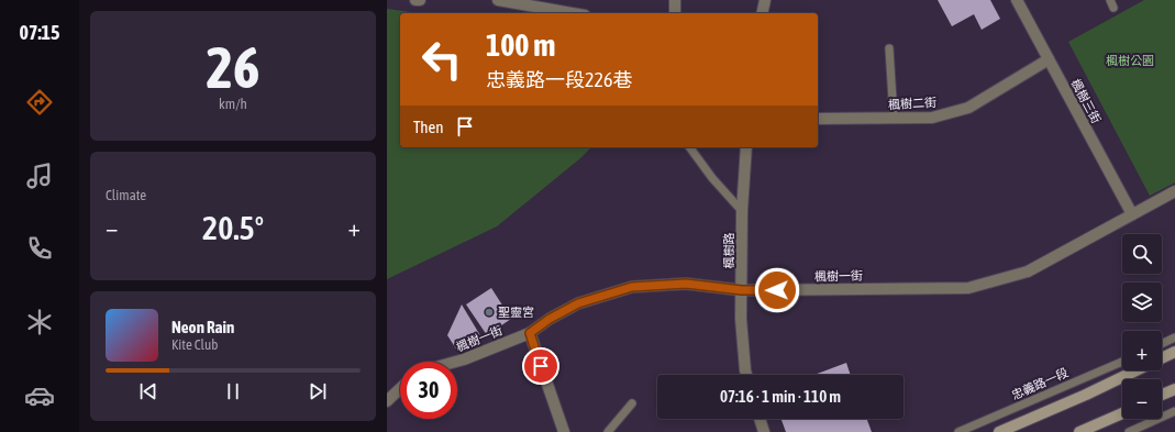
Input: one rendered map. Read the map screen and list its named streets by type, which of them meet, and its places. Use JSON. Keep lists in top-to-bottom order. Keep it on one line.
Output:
{"streets":{"street":["楓樹三街","楓樹二街","楓樹路","楓樹一街"],"lane":["忠義路一段"]},"crossings":[["楓樹三街","楓樹二街"],["楓樹三街","楓樹一街"],["楓樹路","楓樹一街"]],"parks":["楓樹公園"],"places":["聖靈宮"],"page":{"tabs":"07:15","tile":[["26","km/h"],"Climate"],"turn":["100 m","忠義路一段226巷"],"then":"Then","heat":["−","20.5°","+"],"map_buttons":["+","−"],"song":["Neon Rain","Kite Club"],"limit":"30","trip":"07:16 · 1 min · 110 m"}}
